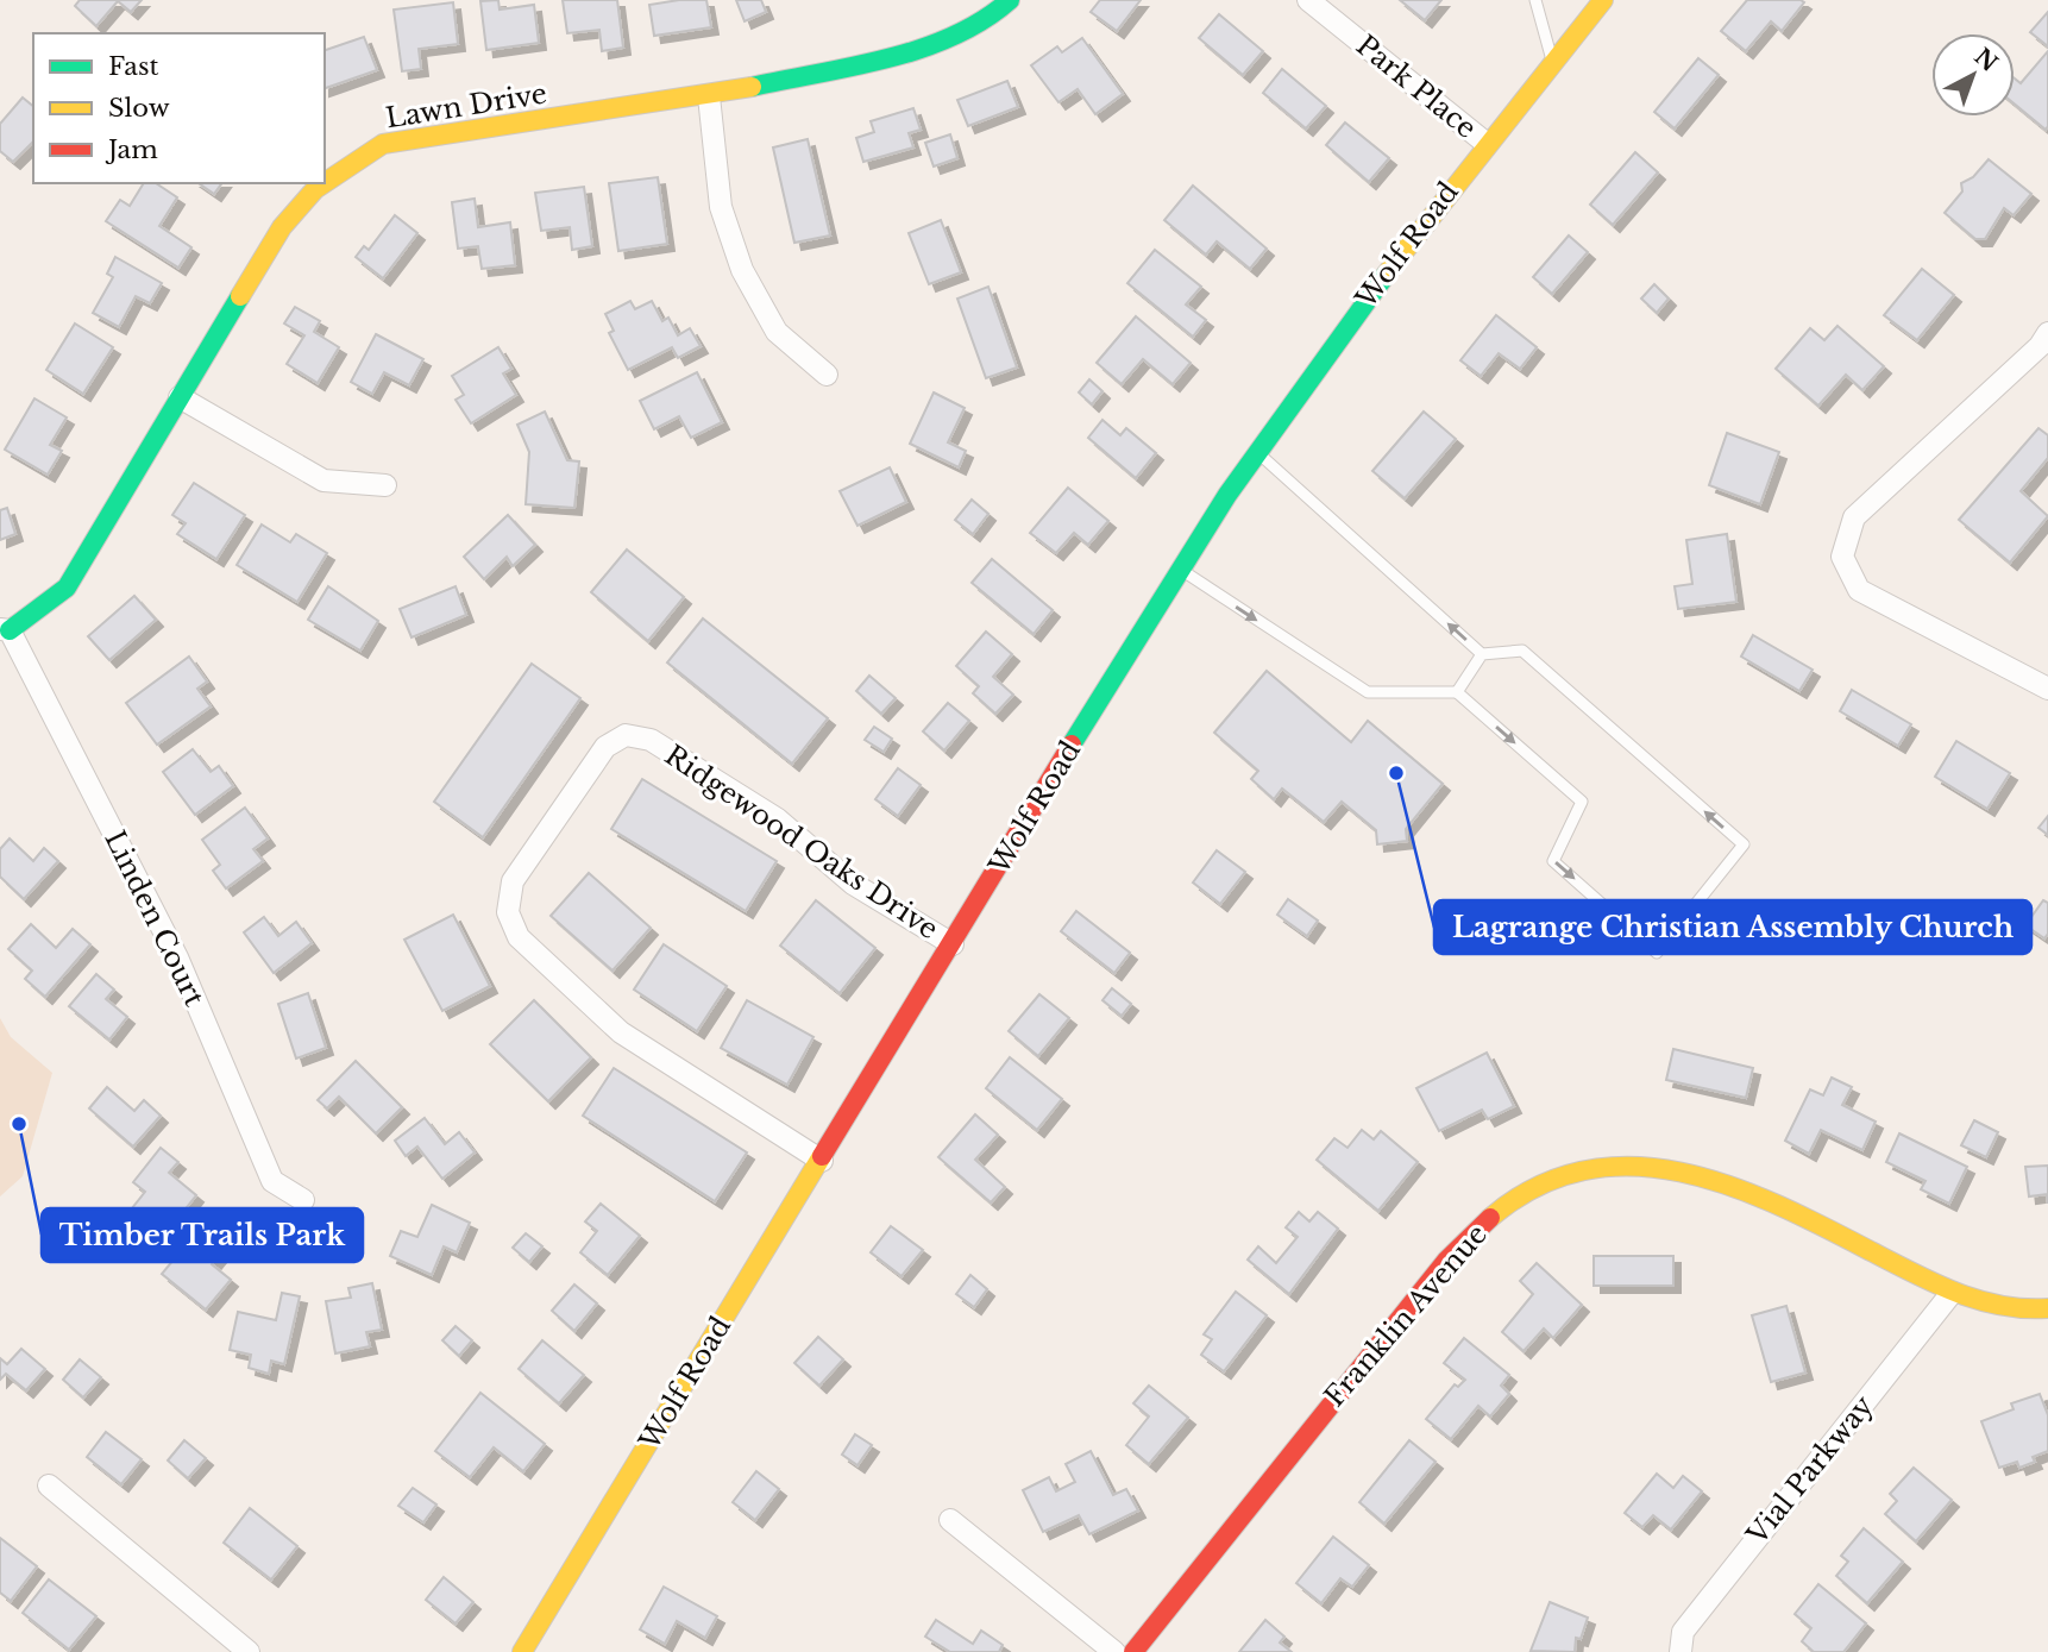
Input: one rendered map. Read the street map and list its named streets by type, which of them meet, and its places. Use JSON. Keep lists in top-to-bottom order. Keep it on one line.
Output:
{"streets":{"street":["Park Place","Lawn Drive","Wolf Road","Ridgewood Oaks Drive","Linden Court","Franklin Avenue","Vial Parkway"]},"crossings":[["Park Place","Wolf Road"],["Lawn Drive","Linden Court"],["Wolf Road","Ridgewood Oaks Drive"],["Franklin Avenue","Vial Parkway"]],"places":["Lagrange Christian Assembly Church","Timber Trails Park"],"legend":["Fast","Slow","Jam"],"north":"top right"}
